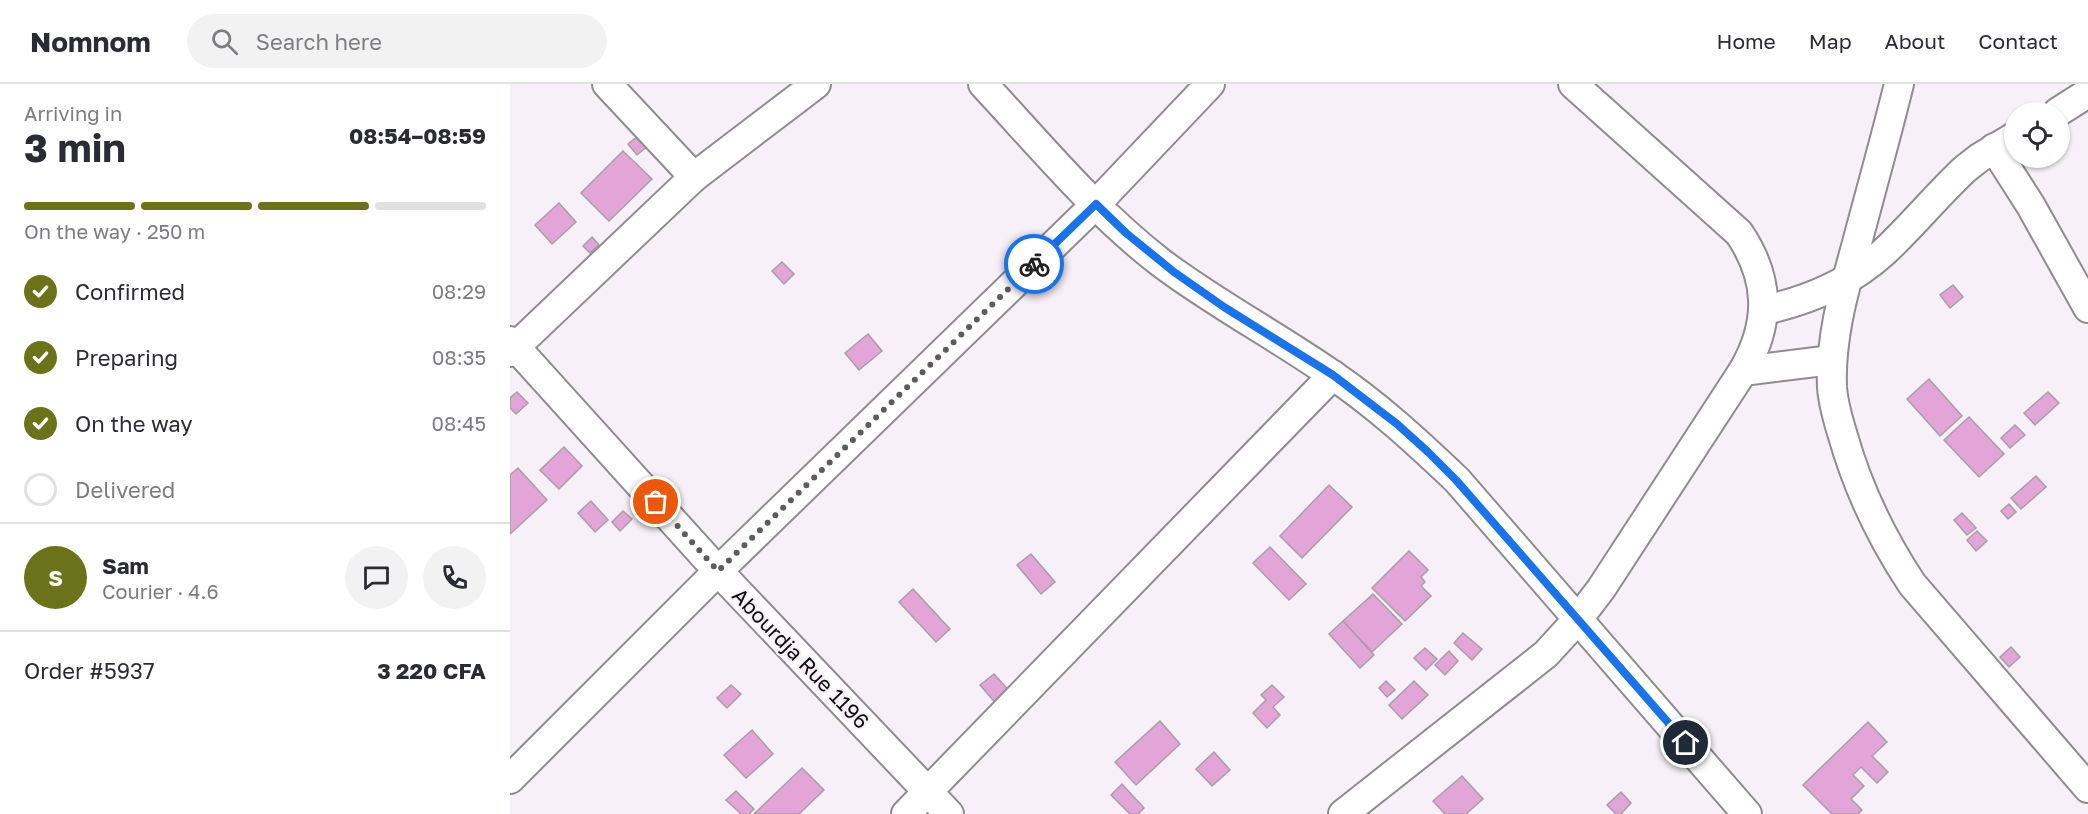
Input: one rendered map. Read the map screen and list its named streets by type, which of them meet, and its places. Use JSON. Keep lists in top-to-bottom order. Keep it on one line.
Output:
{"streets":{"street":["Abourdja Rue 1196"]},"page":{"header":"Nomnom","search":"Search here","nav":["Home","Map","About","Contact"],"heading":["3 min","Arriving in","08:54–08:59"],"panel":["Sam","Courier · 4.6","Order #5937","3 220 CFA"],"bar":"On the way · 250 m","list":[["Confirmed","08:29"],["Preparing","08:35"],["On the way","08:45"],"Delivered"],"round":"S"}}
